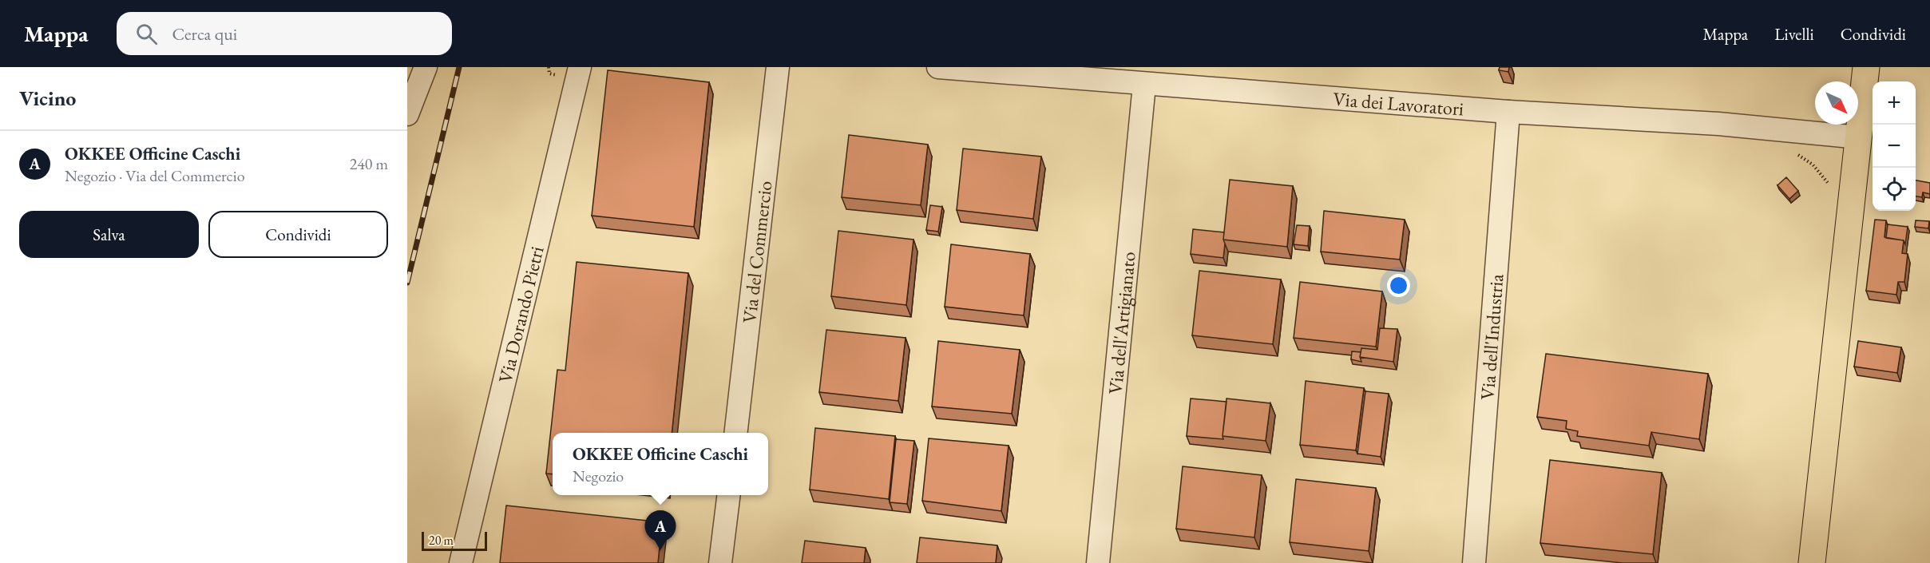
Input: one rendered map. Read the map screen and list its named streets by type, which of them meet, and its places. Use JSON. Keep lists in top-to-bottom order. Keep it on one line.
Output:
{"streets":{"street":["Via dei Lavoratori","Via del Commercio","Via Dorando Pietri","Via dell'Artigianato","Via dell'Industria"]},"crossings":[["Via dei Lavoratori","Via dell'Artigianato"],["Via dei Lavoratori","Via dell'Industria"]],"scale_bar":"20 m","north":"bottom right","page":{"header":"Mappa","search":"Cerca qui","nav":["Mappa","Livelli","Condividi"],"heading":"Vicino","map_buttons":["+","−"],"list":[{"mark":"A","name":"OKKEE Officine Caschi","note":"Negozio · Via del Commercio","value":"240 m"}],"buttons":["Salva","Condividi"],"popup":["OKKEE Officine Caschi","Negozio"],"pins":"A","scale":"20 m"}}
